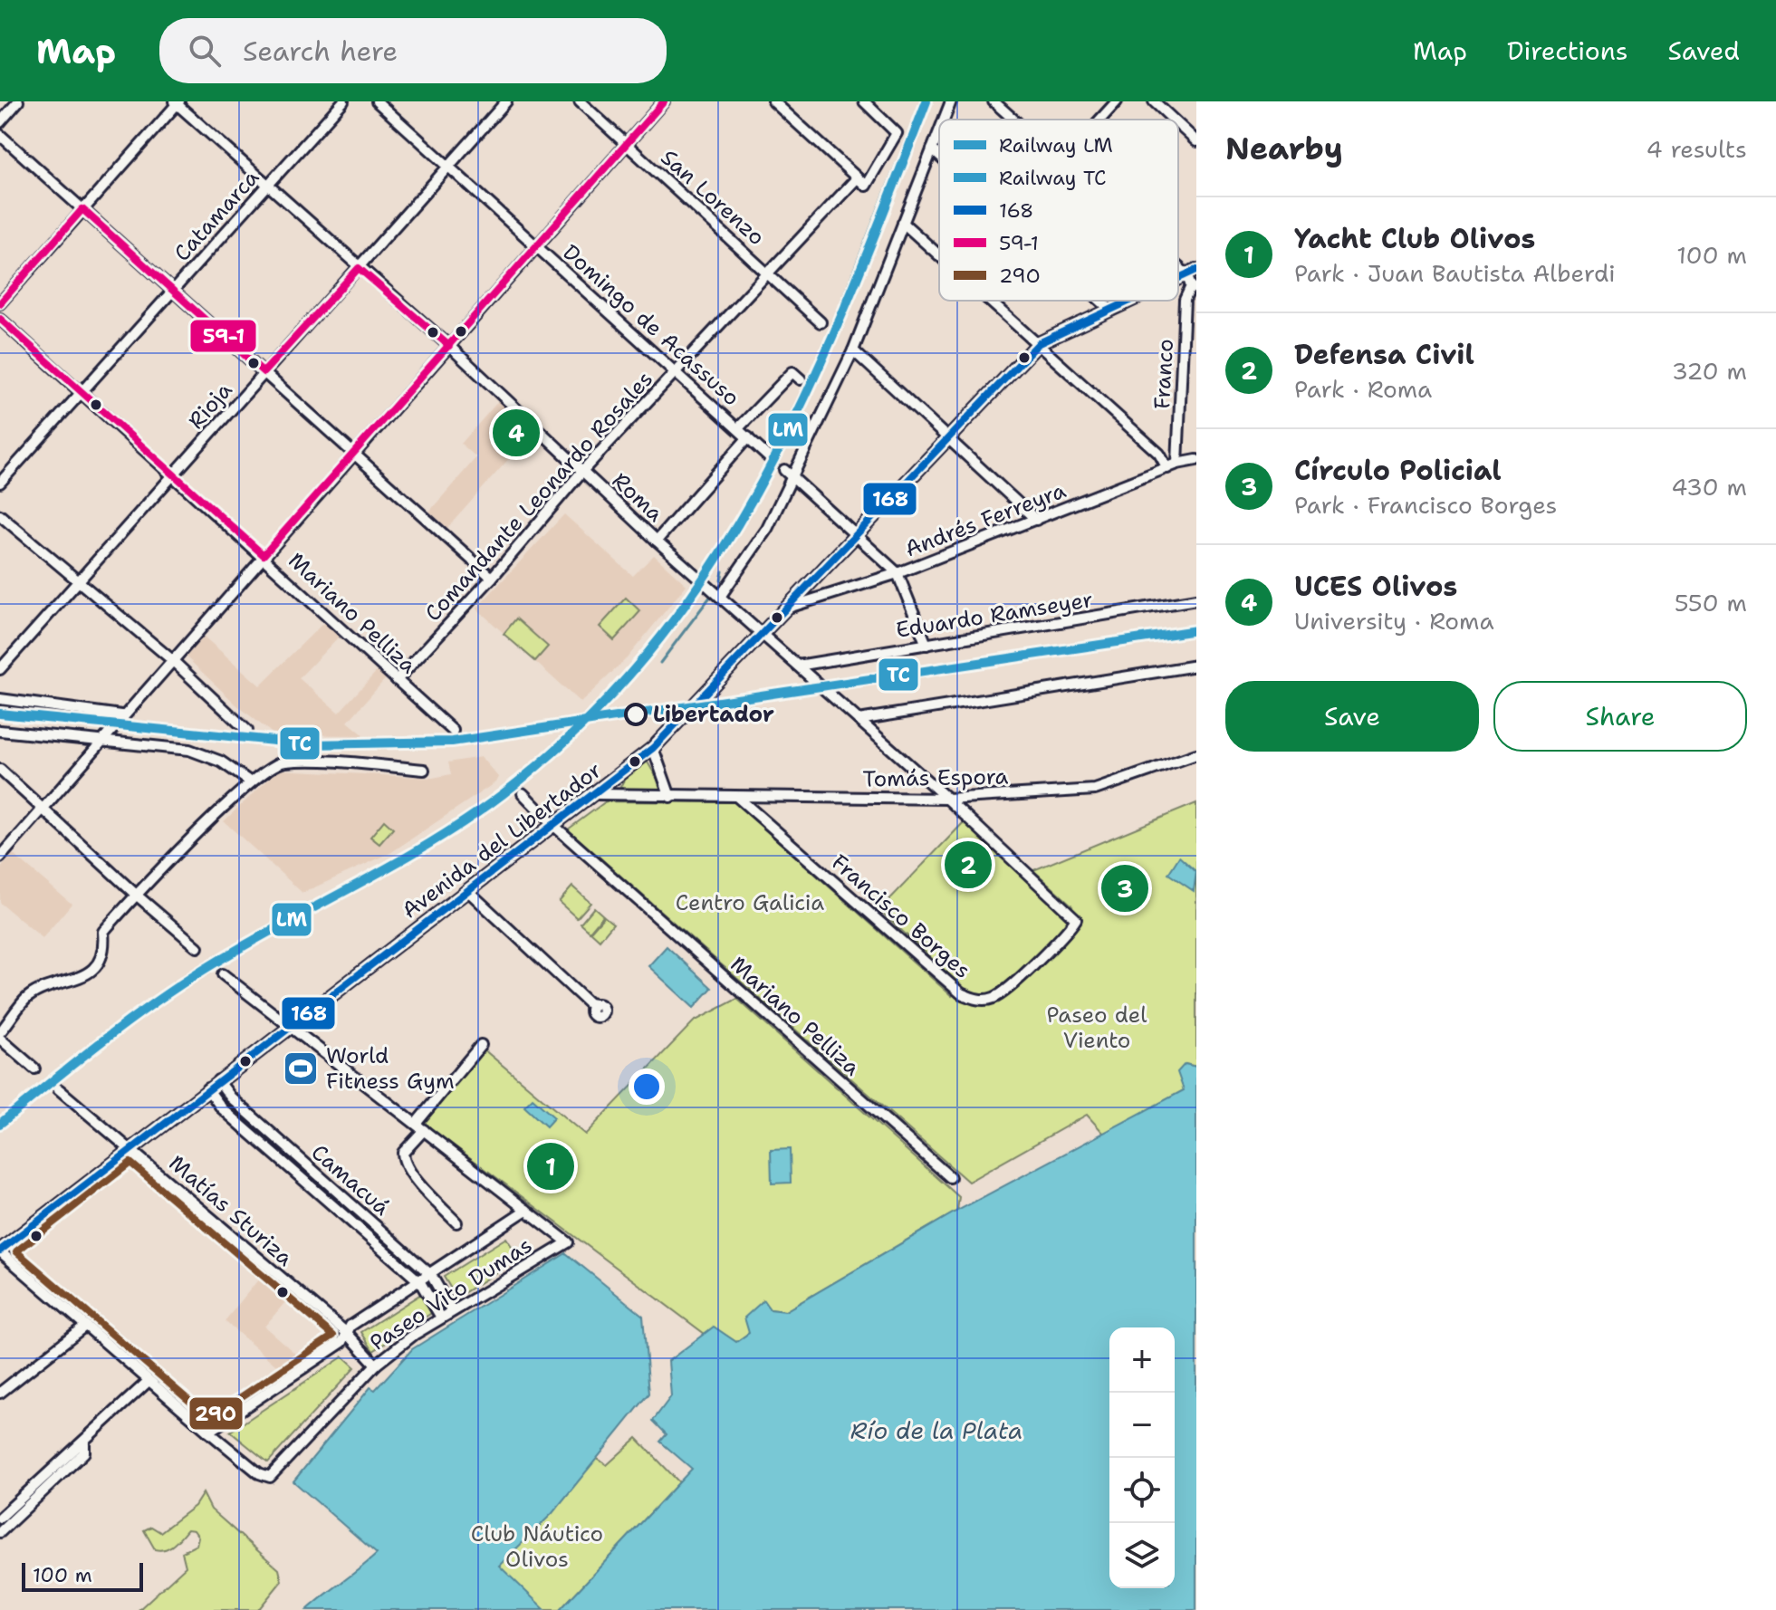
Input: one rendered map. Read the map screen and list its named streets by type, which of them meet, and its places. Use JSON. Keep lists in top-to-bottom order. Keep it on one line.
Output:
{"streets":{"main road":["Avenida del Libertador"],"street":["San Lorenzo","Catamarca","Domingo de Acassuso","Franco","Rioja","Comandante Leonardo Rosales","Roma","Andrés Ferreyra","Mariano Pelliza","Eduardo Ramseyer","Tomás Espora","Francisco Borges","Camacuá","Matías Sturiza","Paseo Vito Dumas"]},"crossings":[["San Lorenzo","Comandante Leonardo Rosales"],["Catamarca","Roma"],["Catamarca","Mariano Pelliza"],["Domingo de Acassuso","Rioja"],["Domingo de Acassuso","Comandante Leonardo Rosales"],["Franco","Andrés Ferreyra"],["Rioja","Roma"],["Rioja","Mariano Pelliza"],["Comandante Leonardo Rosales","Roma"],["Comandante Leonardo Rosales","Mariano Pelliza"],["Roma","Eduardo Ramseyer"],["Roma","Tomás Espora"],["Roma","Avenida del Libertador"],["Roma","Francisco Borges"],["Andrés Ferreyra","Avenida del Libertador"],["Mariano Pelliza","Avenida del Libertador"],["Tomás Espora","Avenida del Libertador"],["Tomás Espora","Francisco Borges"],["Avenida del Libertador","Camacuá"],["Avenida del Libertador","Matías Sturiza"],["Camacuá","Paseo Vito Dumas"],["Matías Sturiza","Paseo Vito Dumas"]],"water":["Río de la Plata"],"parks":["Centro Galicia","Paseo del Viento","Club Náutico Olivos"],"places":{"other":["Libertador"],"sports":["World Fitness Gym"]},"lines":["rail line LM","transit line 59-1","transit line 168","rail line TC","transit line 29O"],"legend":["Railway LM","Railway TC","168","59-1","29O"],"scale_bar":"100 m","page":{"header":"Map","search":"Search here","nav":["Map","Directions","Saved"],"heading":["Nearby","4 results"],"list":[{"mark":"1","name":"Yacht Club Olivos","note":"Park · Juan Bautista Alberdi","value":"100 m"},{"mark":"2","name":"Defensa Civil","note":"Park · Roma","value":"320 m"},{"mark":"3","name":"Círculo Policial","note":"Park · Francisco Borges","value":"430 m"},{"mark":"4","name":"UCES Olivos","note":"University · Roma","value":"550 m"}],"pins":["4","2","3","1"],"buttons":["Save","Share"],"map_buttons":["+","−"],"scale":"100 m"}}
